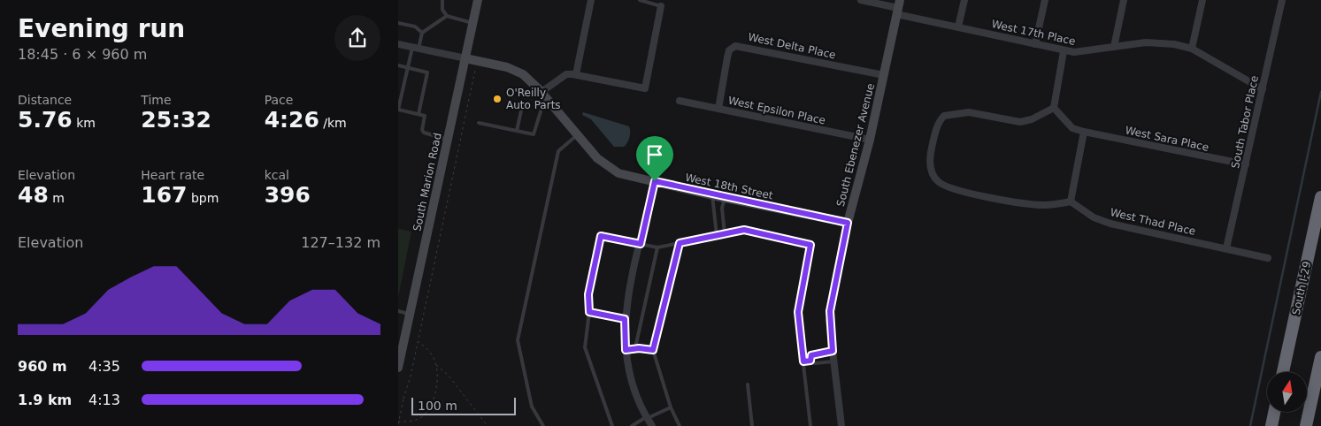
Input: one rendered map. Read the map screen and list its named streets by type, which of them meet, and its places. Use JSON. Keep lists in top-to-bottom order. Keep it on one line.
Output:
{"streets":{"highway":["South I-29"],"street":["West 17th Place","West Delta Place","West Epsilon Place","South Tabor Place","West Sara Place","South Ebenezer Avenue","South Marion Road","West 18th Street","West Thad Place"]},"crossings":[["West 17th Place","South Tabor Place"],["West 17th Place","South Ebenezer Avenue"],["West Delta Place","West Epsilon Place"],["West Delta Place","South Ebenezer Avenue"],["West Epsilon Place","South Ebenezer Avenue"],["South Tabor Place","West Sara Place"],["South Tabor Place","West Thad Place"],["South Ebenezer Avenue","West 18th Street"],["South Marion Road","West 18th Street"]],"places":["O'Reilly Auto Parts"],"scale_bar":"100 m","north":"top","page":{"heading":["Evening run","18:45 · 6 × 960 m"],"stats":[["Distance","5.76 km"],["Time","25:32"],["Pace","4:26 /km"],["Elevation","48 m"],["Heart rate","167 bpm"],["kcal","396"]],"chart":["Elevation","127–132 m"],"list":[{"name":"960 m","note":"4:35"},{"name":"1.9 km","note":"4:13"}],"scale":"100 m"}}
